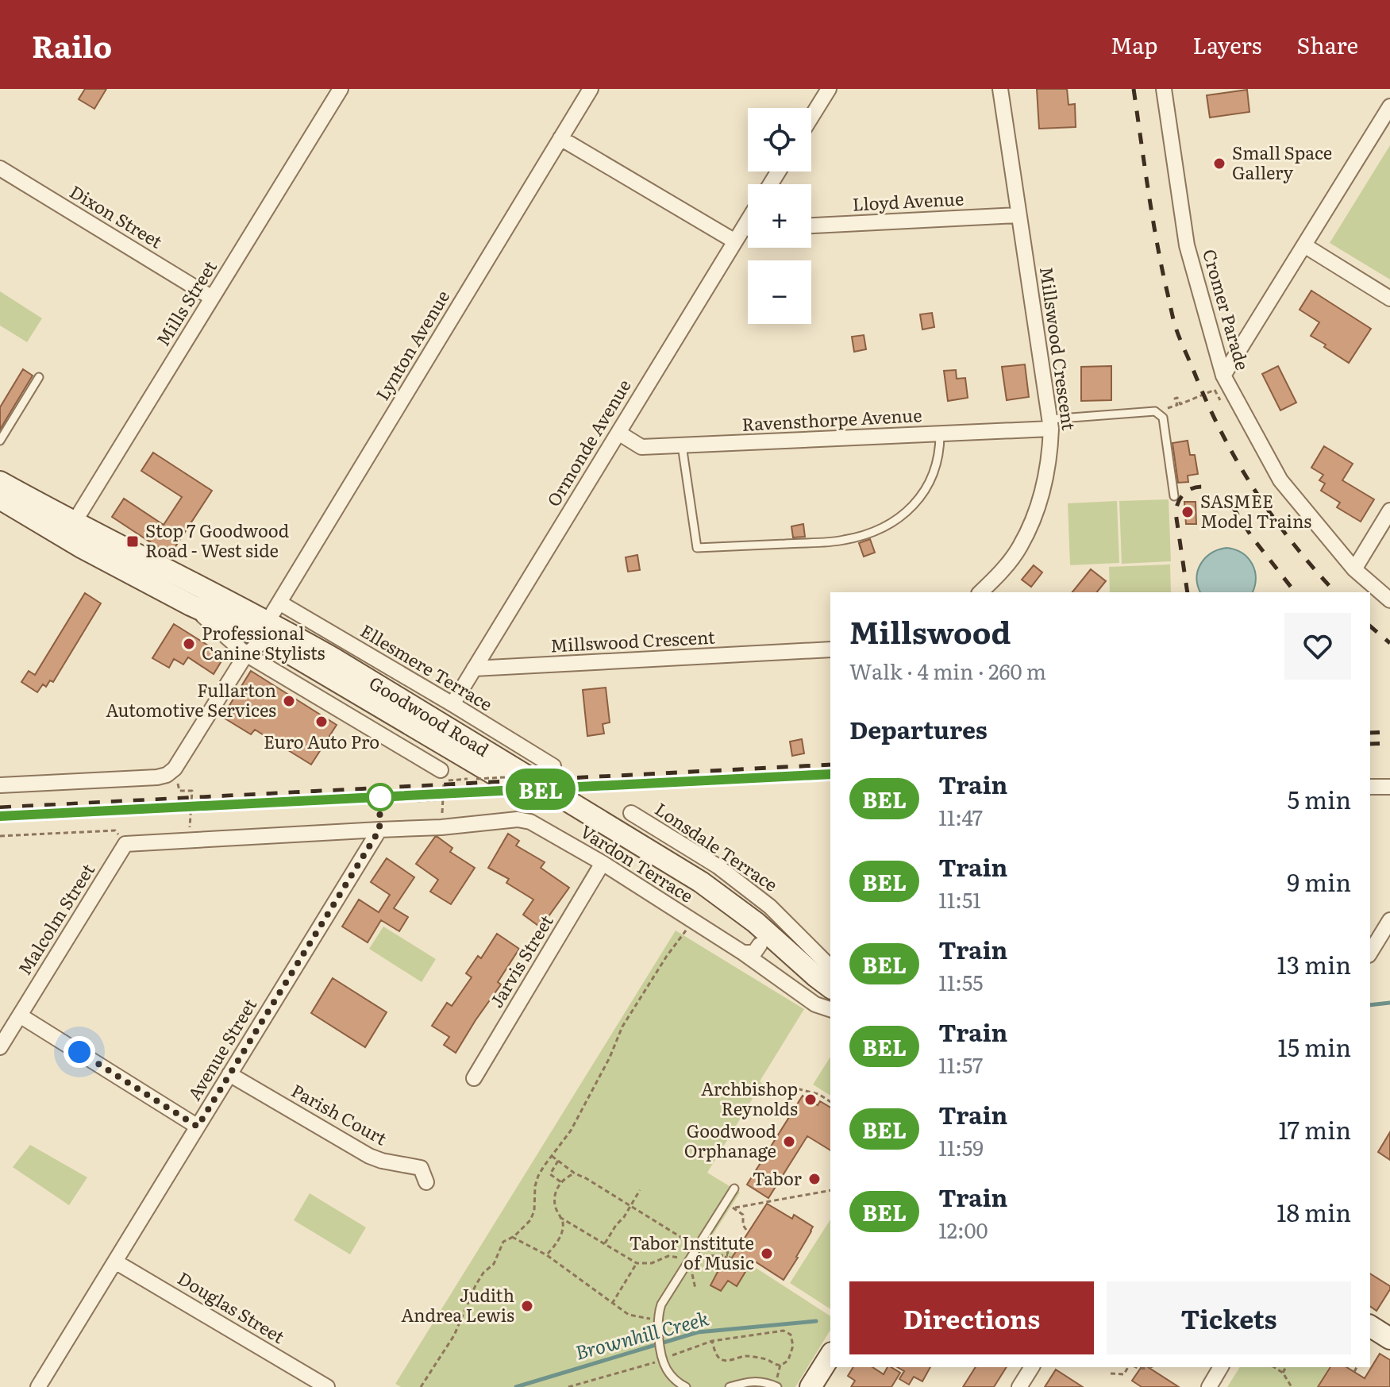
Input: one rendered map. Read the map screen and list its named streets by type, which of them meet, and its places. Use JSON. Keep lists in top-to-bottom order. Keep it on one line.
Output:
{"streets":{"main road":["Goodwood Road"],"street":["Lloyd Avenue","Dixon Street","Mills Street","Cromer Parade","Lynton Avenue","Millswood Crescent","Ravensthorpe Avenue","Ormonde Avenue","Ellesmere Terrace","Lonsdale Terrace","Vardon Terrace","Malcolm Street","Jarvis Street","Avenue Street","Parish Court","Douglas Street"]},"crossings":[["Lloyd Avenue","Millswood Crescent"],["Dixon Street","Mills Street"],["Mills Street","Goodwood Road"],["Lynton Avenue","Ellesmere Terrace"],["Lynton Avenue","Goodwood Road"],["Millswood Crescent","Ravensthorpe Avenue"],["Millswood Crescent","Ormonde Avenue"],["Ravensthorpe Avenue","Ormonde Avenue"],["Ormonde Avenue","Ellesmere Terrace"],["Goodwood Road","Vardon Terrace"],["Vardon Terrace","Malcolm Street"],["Vardon Terrace","Jarvis Street"],["Vardon Terrace","Avenue Street"],["Avenue Street","Parish Court"],["Avenue Street","Douglas Street"]],"water":["Brownhill Creek"],"places":{"other":["Small Space Gallery","SASMEE Model Trains","Professional Canine Stylists","Fullarton Automotive Services","Euro Auto Pro","Archbishop Reynolds","Goodwood Orphanage","Tabor","Tabor Institute of Music","Judith Andrea Lewis"],"transit":["Stop 7 Goodwood Road - West side"]},"page":{"header":"Railo","nav":["Map","Layers","Share"],"on_map":"BEL","map_buttons":["+","−"],"heading":[["Millswood","Walk · 4 min · 260 m"],"Departures"],"list":[{"mark":"BEL","name":"Train","note":"11:47","value":"5 min"},{"mark":"BEL","name":"Train","note":"11:51","value":"9 min"},{"mark":"BEL","name":"Train","note":"11:55","value":"13 min"},{"mark":"BEL","name":"Train","note":"11:57","value":"15 min"},{"mark":"BEL","name":"Train","note":"11:59","value":"17 min"},{"mark":"BEL","name":"Train","note":"12:00","value":"18 min"}],"buttons":["Directions","Tickets"]}}
